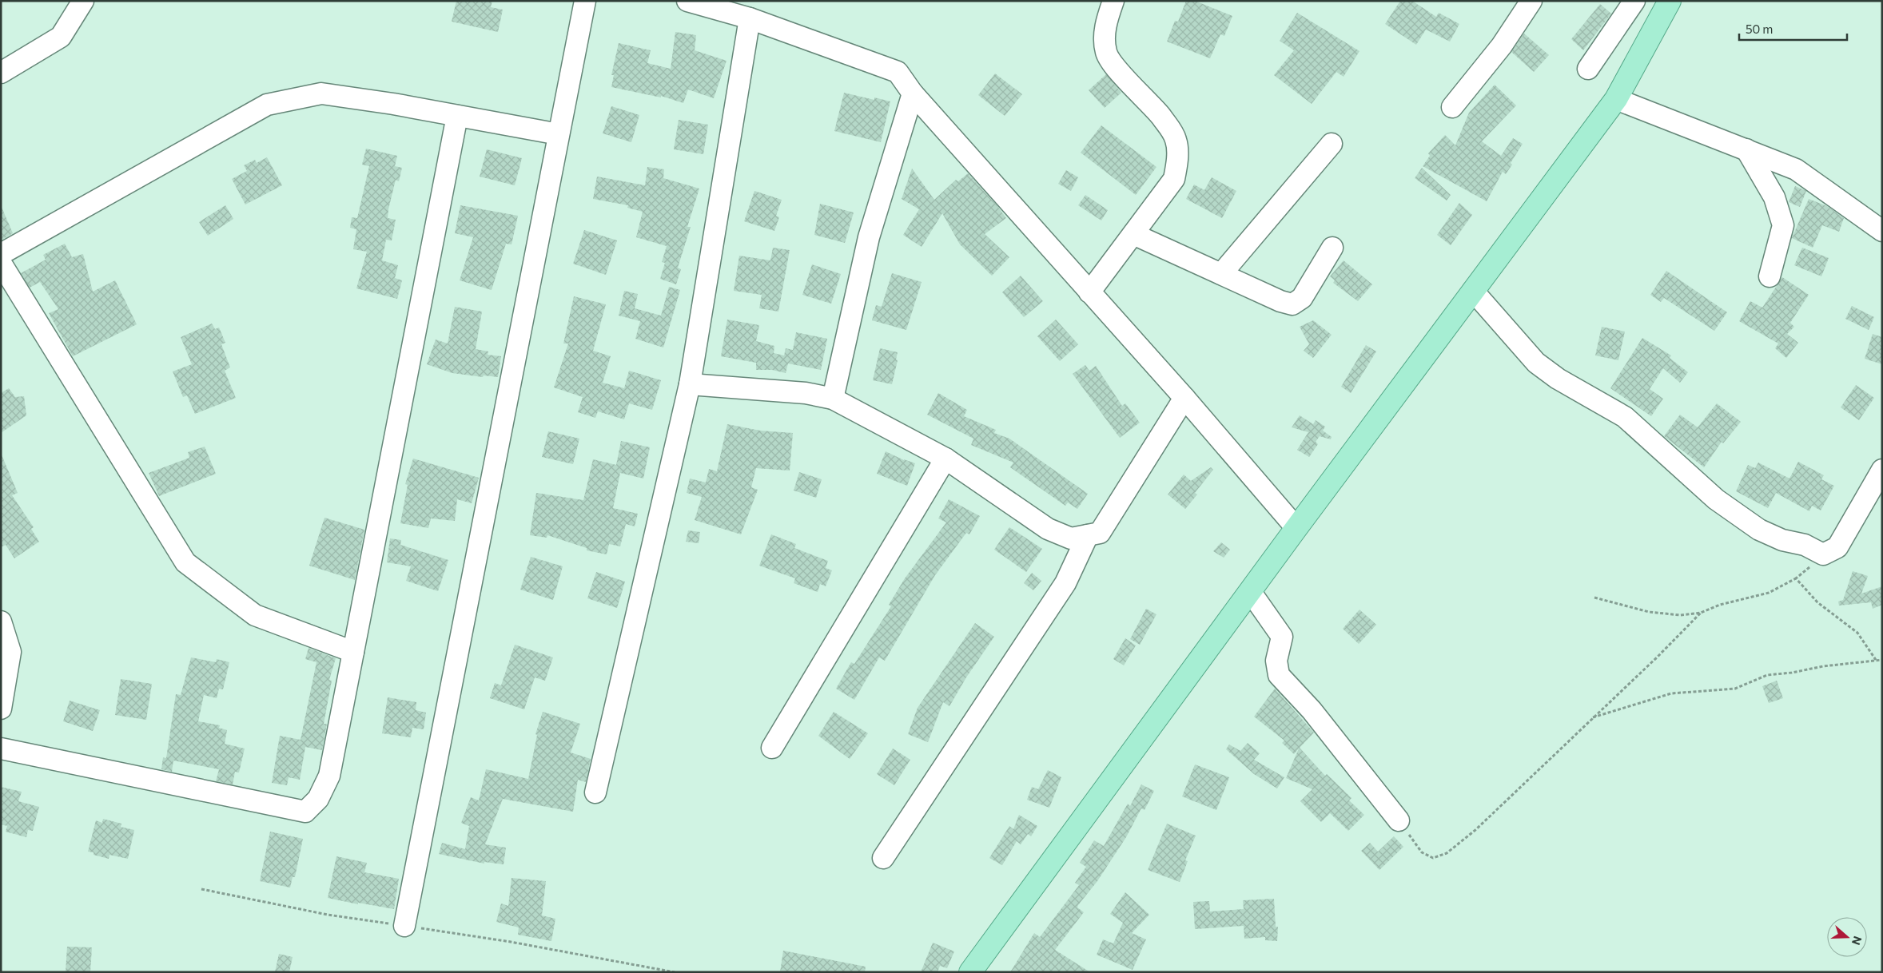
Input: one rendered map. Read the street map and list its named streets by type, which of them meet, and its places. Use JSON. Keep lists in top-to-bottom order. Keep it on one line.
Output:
{"scale_bar":"50 m","north":"right"}
